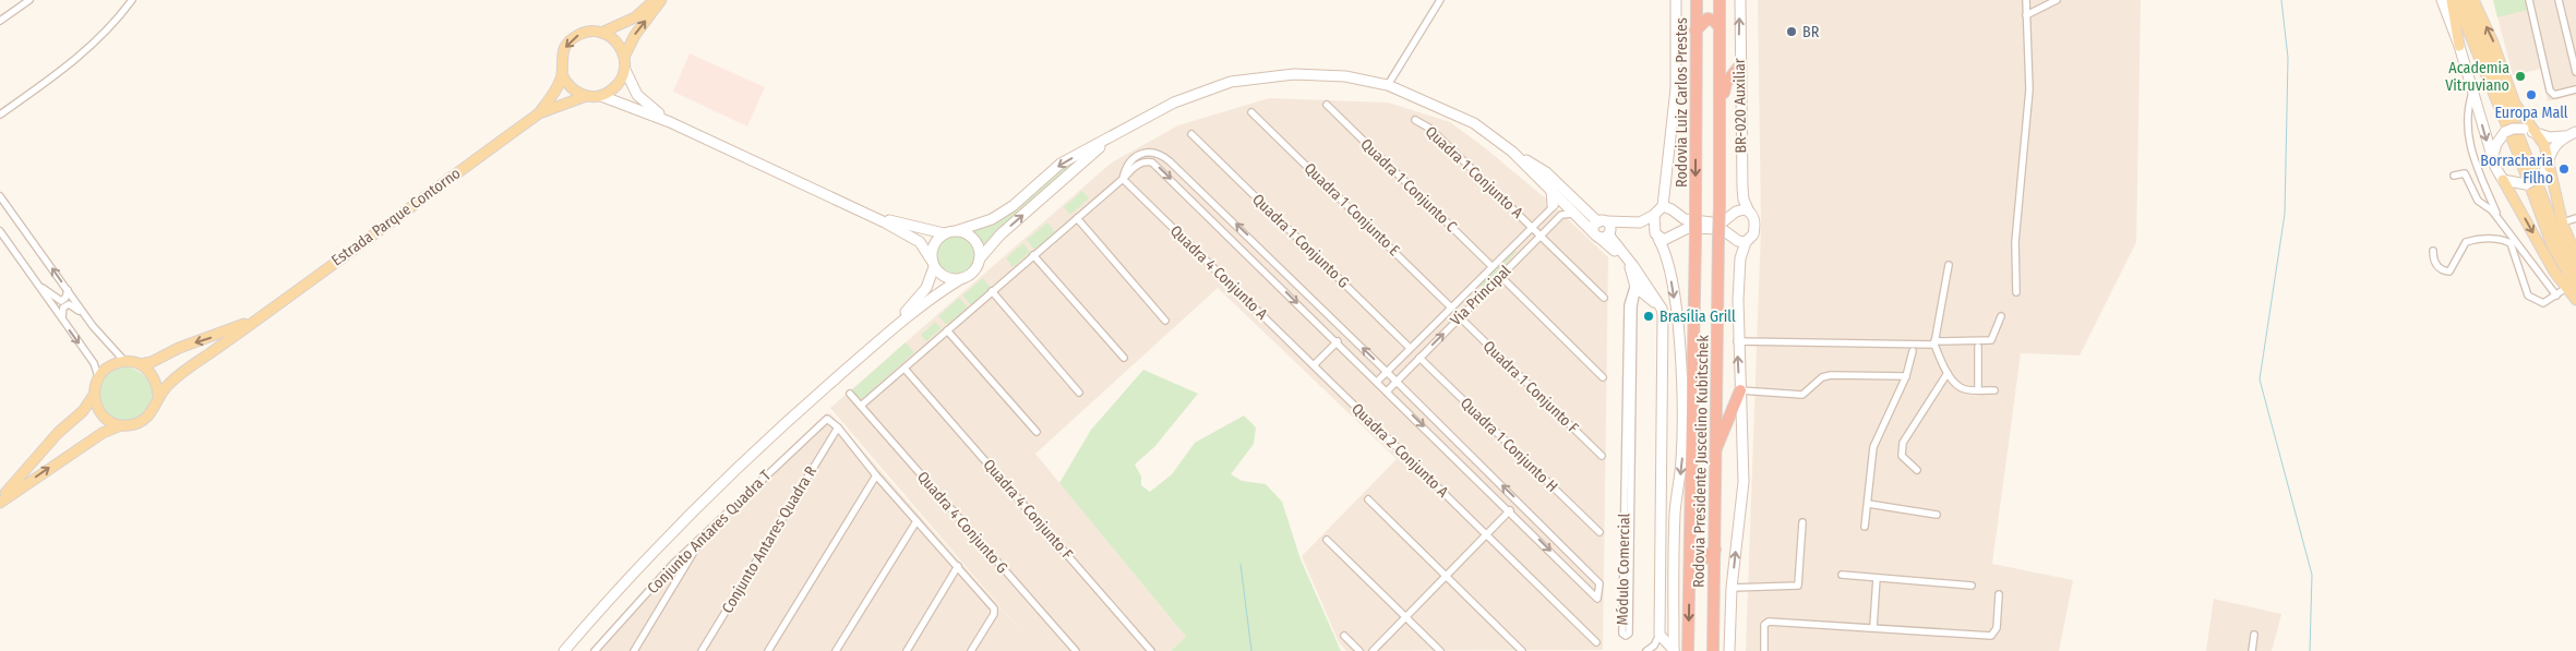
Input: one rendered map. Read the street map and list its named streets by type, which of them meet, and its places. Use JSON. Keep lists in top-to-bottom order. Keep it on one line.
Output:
{"streets":{"highway":["Rodovia Luiz Carlos Prestes","Rodovia Presidente Juscelino Kubitschek"],"main road":["BR-020 Auxiliar","Estrada Parque Contorno"],"street":["Quadra 1 Conjunto A","Quadra 1 Conjunto C","Quadra 1 Conjunto E","Quadra 1 Conjunto G","Quadra 4 Conjunto A","Via Principal","Quadra 1 Conjunto F","Quadra 1 Conjunto H","Quadra 2 Conjunto A","Quadra 4 Conjunto F","Quadra 4 Conjunto G","Conjunto Antares Quadra T","Conjunto Antares Quadra R","Módulo Comercial"]},"crossings":[["Rodovia Luiz Carlos Prestes","Rodovia Presidente Juscelino Kubitschek"],["Quadra 1 Conjunto A","Via Principal"],["Quadra 1 Conjunto C","Via Principal"],["Quadra 1 Conjunto E","Via Principal"],["Quadra 1 Conjunto G","Via Principal"],["Quadra 4 Conjunto A","Quadra 2 Conjunto A"],["Via Principal","Quadra 1 Conjunto F"],["Via Principal","Quadra 1 Conjunto H"],["Conjunto Antares Quadra T","Conjunto Antares Quadra R"]],"places":["BR","Academia Vitruviano","Europa Mall","Borracharia Filho","Brasília Grill"]}
